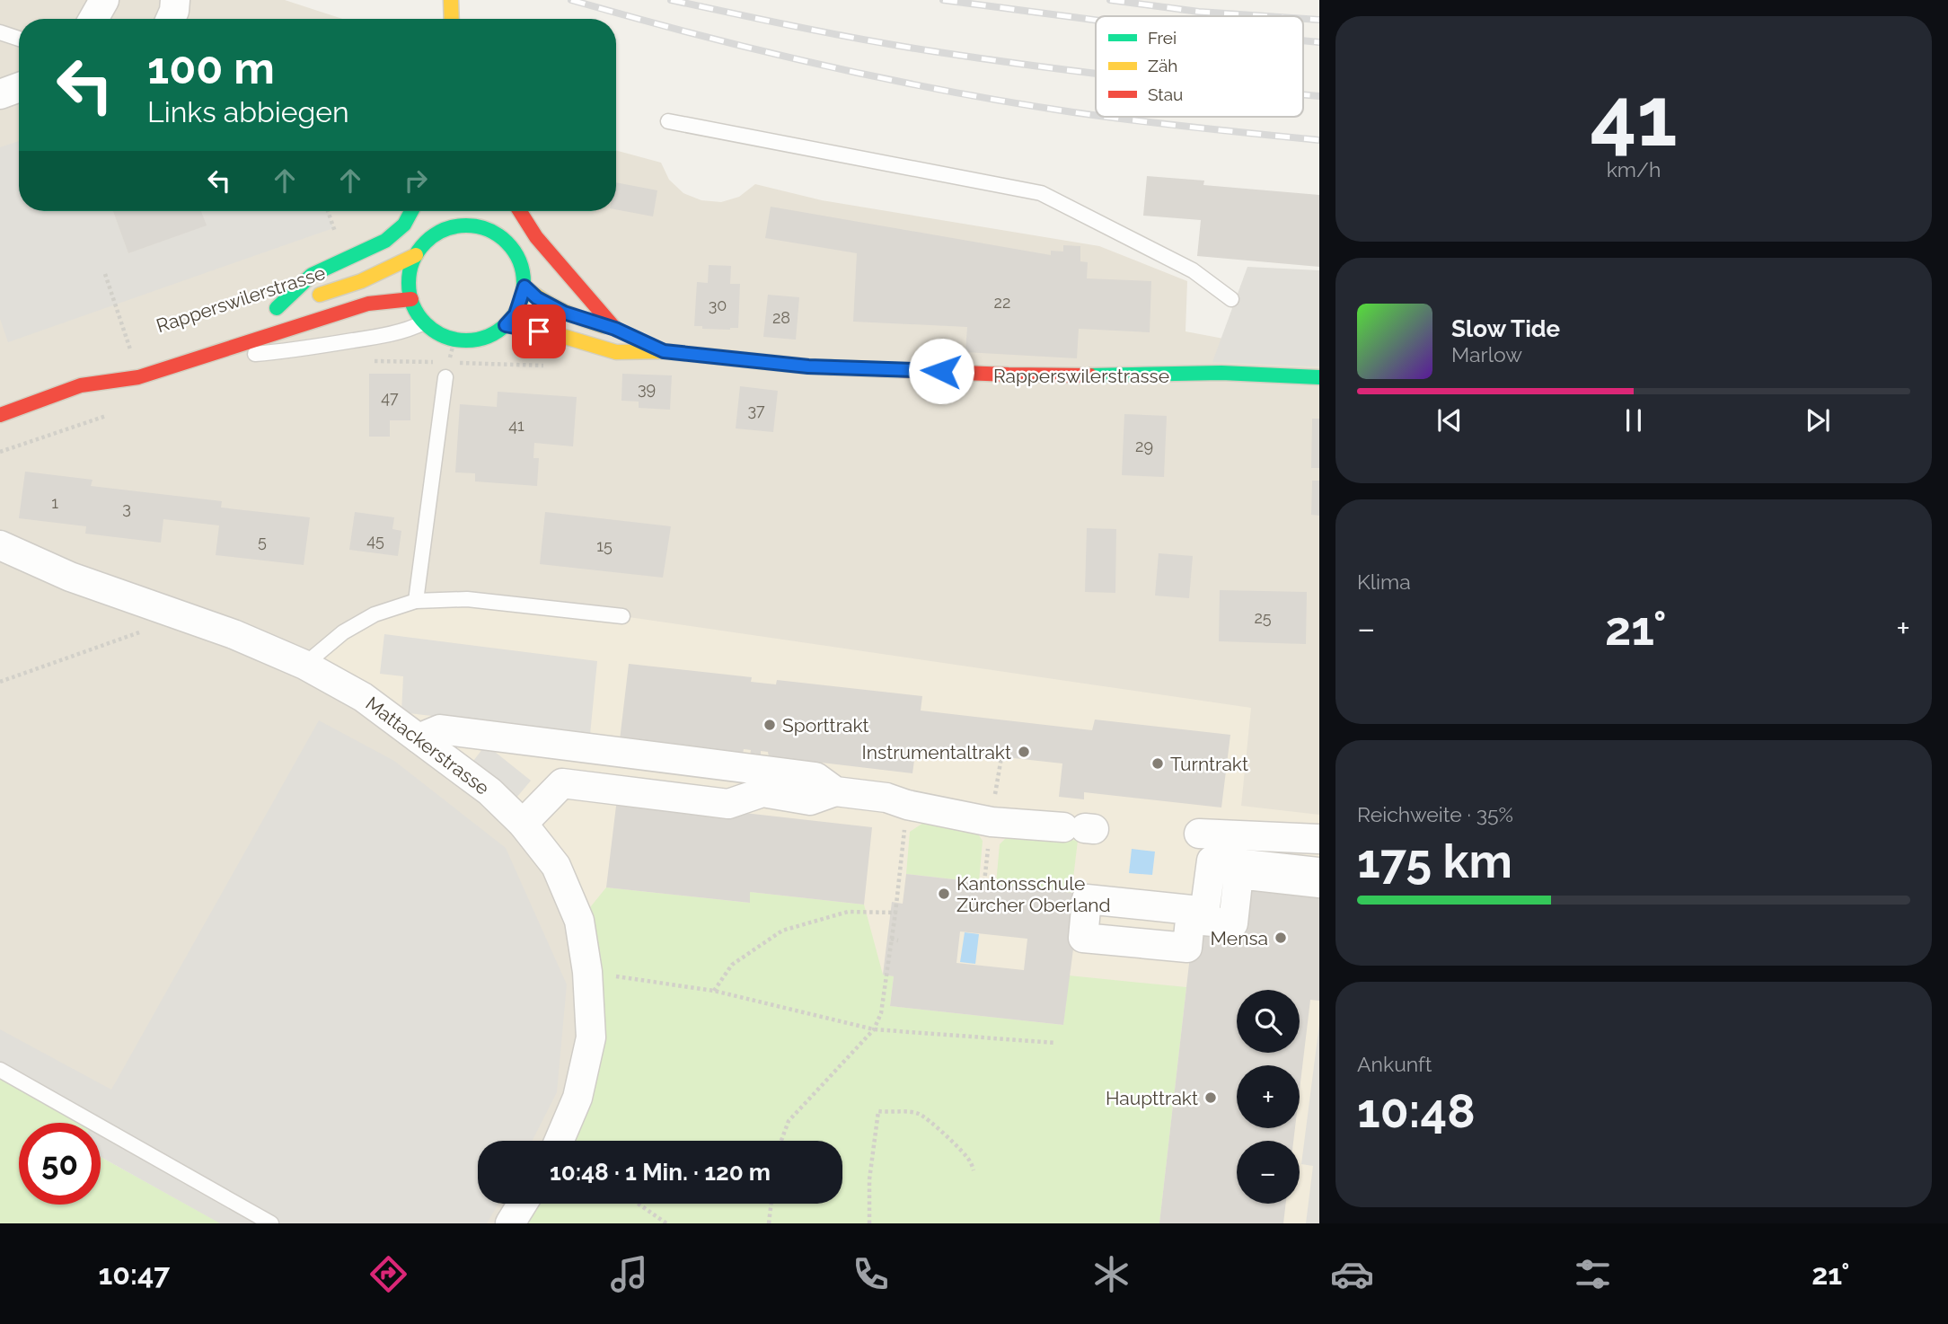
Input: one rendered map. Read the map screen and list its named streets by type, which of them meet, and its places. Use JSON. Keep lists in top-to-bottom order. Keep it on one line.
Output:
{"streets":{"main road":["Rapperswilerstrasse"],"street":["Mattackerstrasse"]},"places":["Sporttrakt","Instrumentaltrakt","Turntrakt","Kantonsschule Zürcher Oberland","Mensa","Haupttrakt"],"house_numbers":["22","30","28","39","47","37","41","29","1","3","45","5","15","25"],"legend":["Frei","Zäh","Stau"],"page":{"tile":[["41","km/h"],"Klima",["Reichweite · 35%","175 km"],["Ankunft","10:48"]],"turn":["100 m","Links abbiegen"],"song":["Slow Tide","Marlow"],"heat":["−","21°","+"],"map_buttons":["+","−"],"limit":"50","trip":"10:48 · 1 Min. · 120 m","tabs":["10:47","21°"]}}
